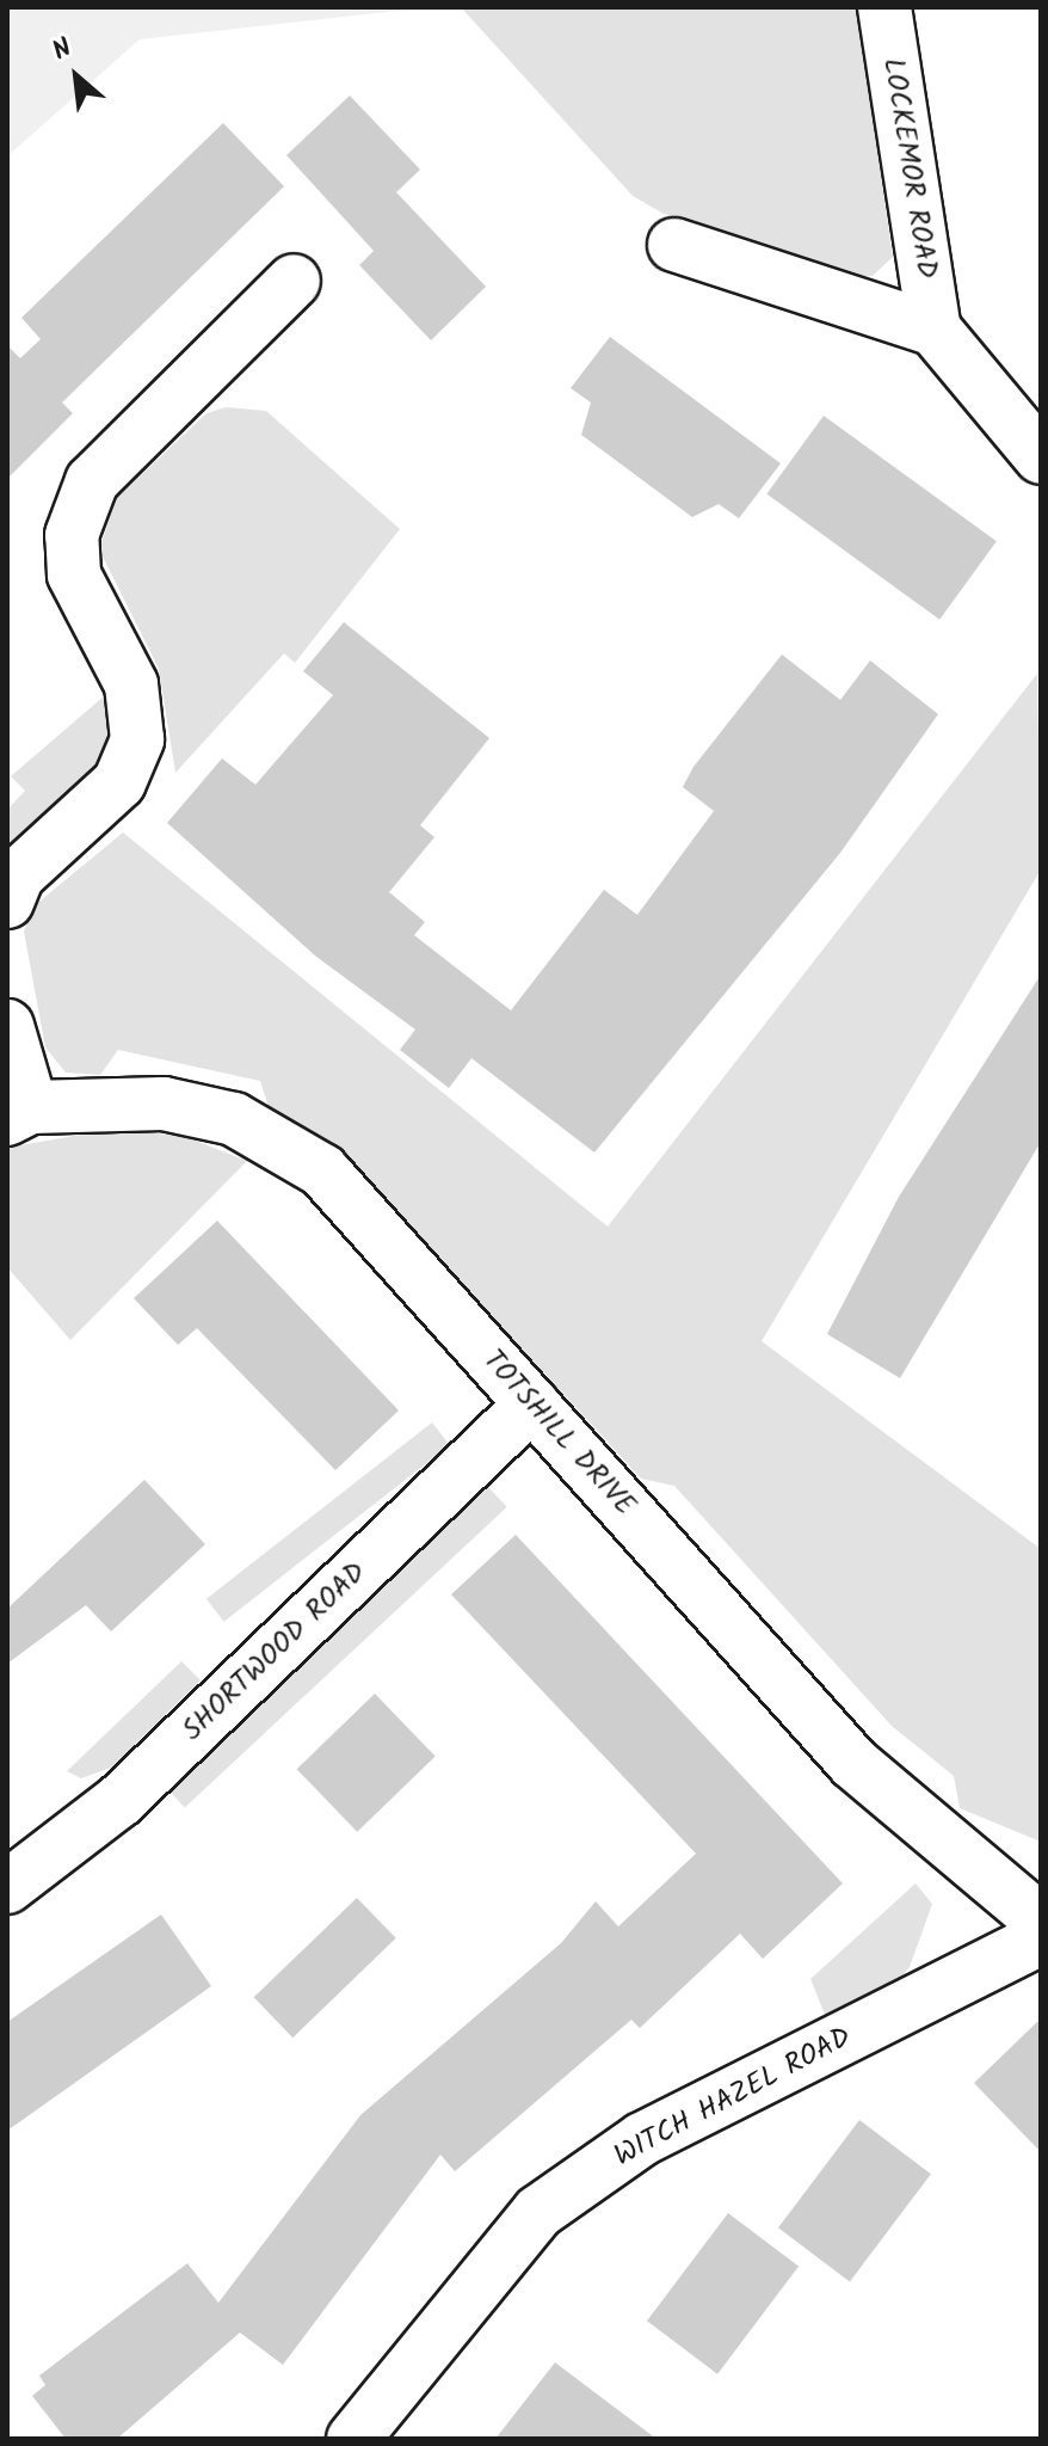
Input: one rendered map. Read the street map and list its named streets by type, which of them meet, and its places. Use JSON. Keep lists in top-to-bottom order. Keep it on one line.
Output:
{"streets":{"street":["LOCKEMOR ROAD","TOTSHILL DRIVE","SHORTWOOD ROAD","WITCH HAZEL ROAD"]},"crossings":[["TOTSHILL DRIVE","SHORTWOOD ROAD"]],"north":"top left"}
